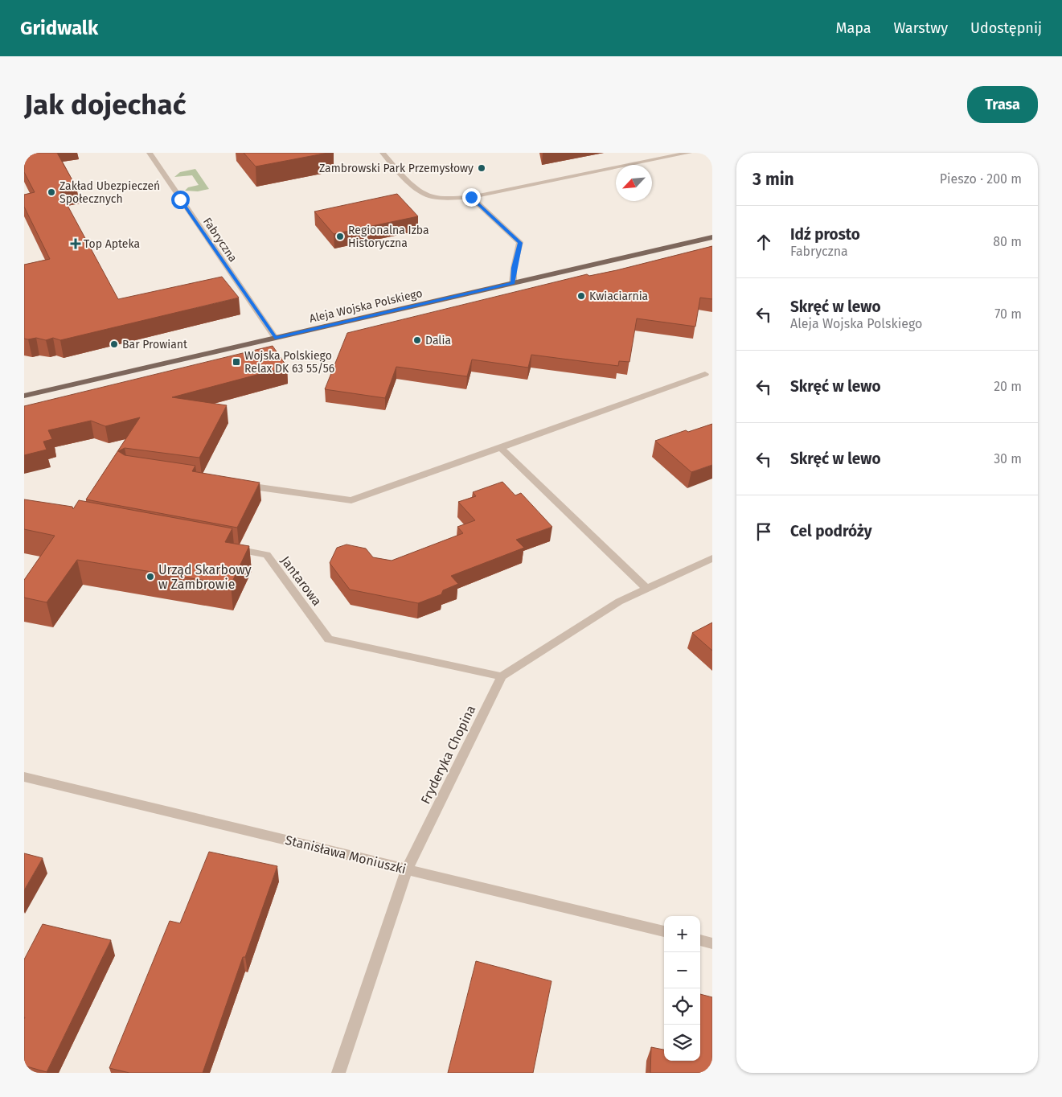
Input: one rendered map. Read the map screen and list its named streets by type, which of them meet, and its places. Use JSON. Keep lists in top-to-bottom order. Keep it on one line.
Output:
{"streets":{"main road":["Aleja Wojska Polskiego"],"street":["Fabryczna","Jantarowa","Fryderyka Chopina","Stanisława Moniuszki"]},"crossings":[["Fabryczna","Aleja Wojska Polskiego"],["Jantarowa","Fryderyka Chopina"],["Fryderyka Chopina","Stanisława Moniuszki"]],"places":{"other":["Zambrowski Park Przemysłowy","Zakład Ubezpieczeń Społecznych","Regionalna Izba Historyczna","Kwiaciarnia","Dalia","Bar Prowiant","Urząd Skarbowy w Zambrowie"],"health":["Top Apteka"],"transit":["Wojska Polskiego Relax DK 63 55/56"]},"north":"bottom left","page":{"header":"Gridwalk","nav":["Mapa","Warstwy","Udostępnij"],"buttons":"Trasa","title":"Jak dojechać","heading":["3 min","Pieszo · 200 m"],"list":[["Idź prosto","Fabryczna","80 m"],["Skręć w lewo","Aleja Wojska Polskiego","70 m"],["Skręć w lewo","20 m"],["Skręć w lewo","30 m"],"Cel podróży"],"map_buttons":["+","−"]}}
